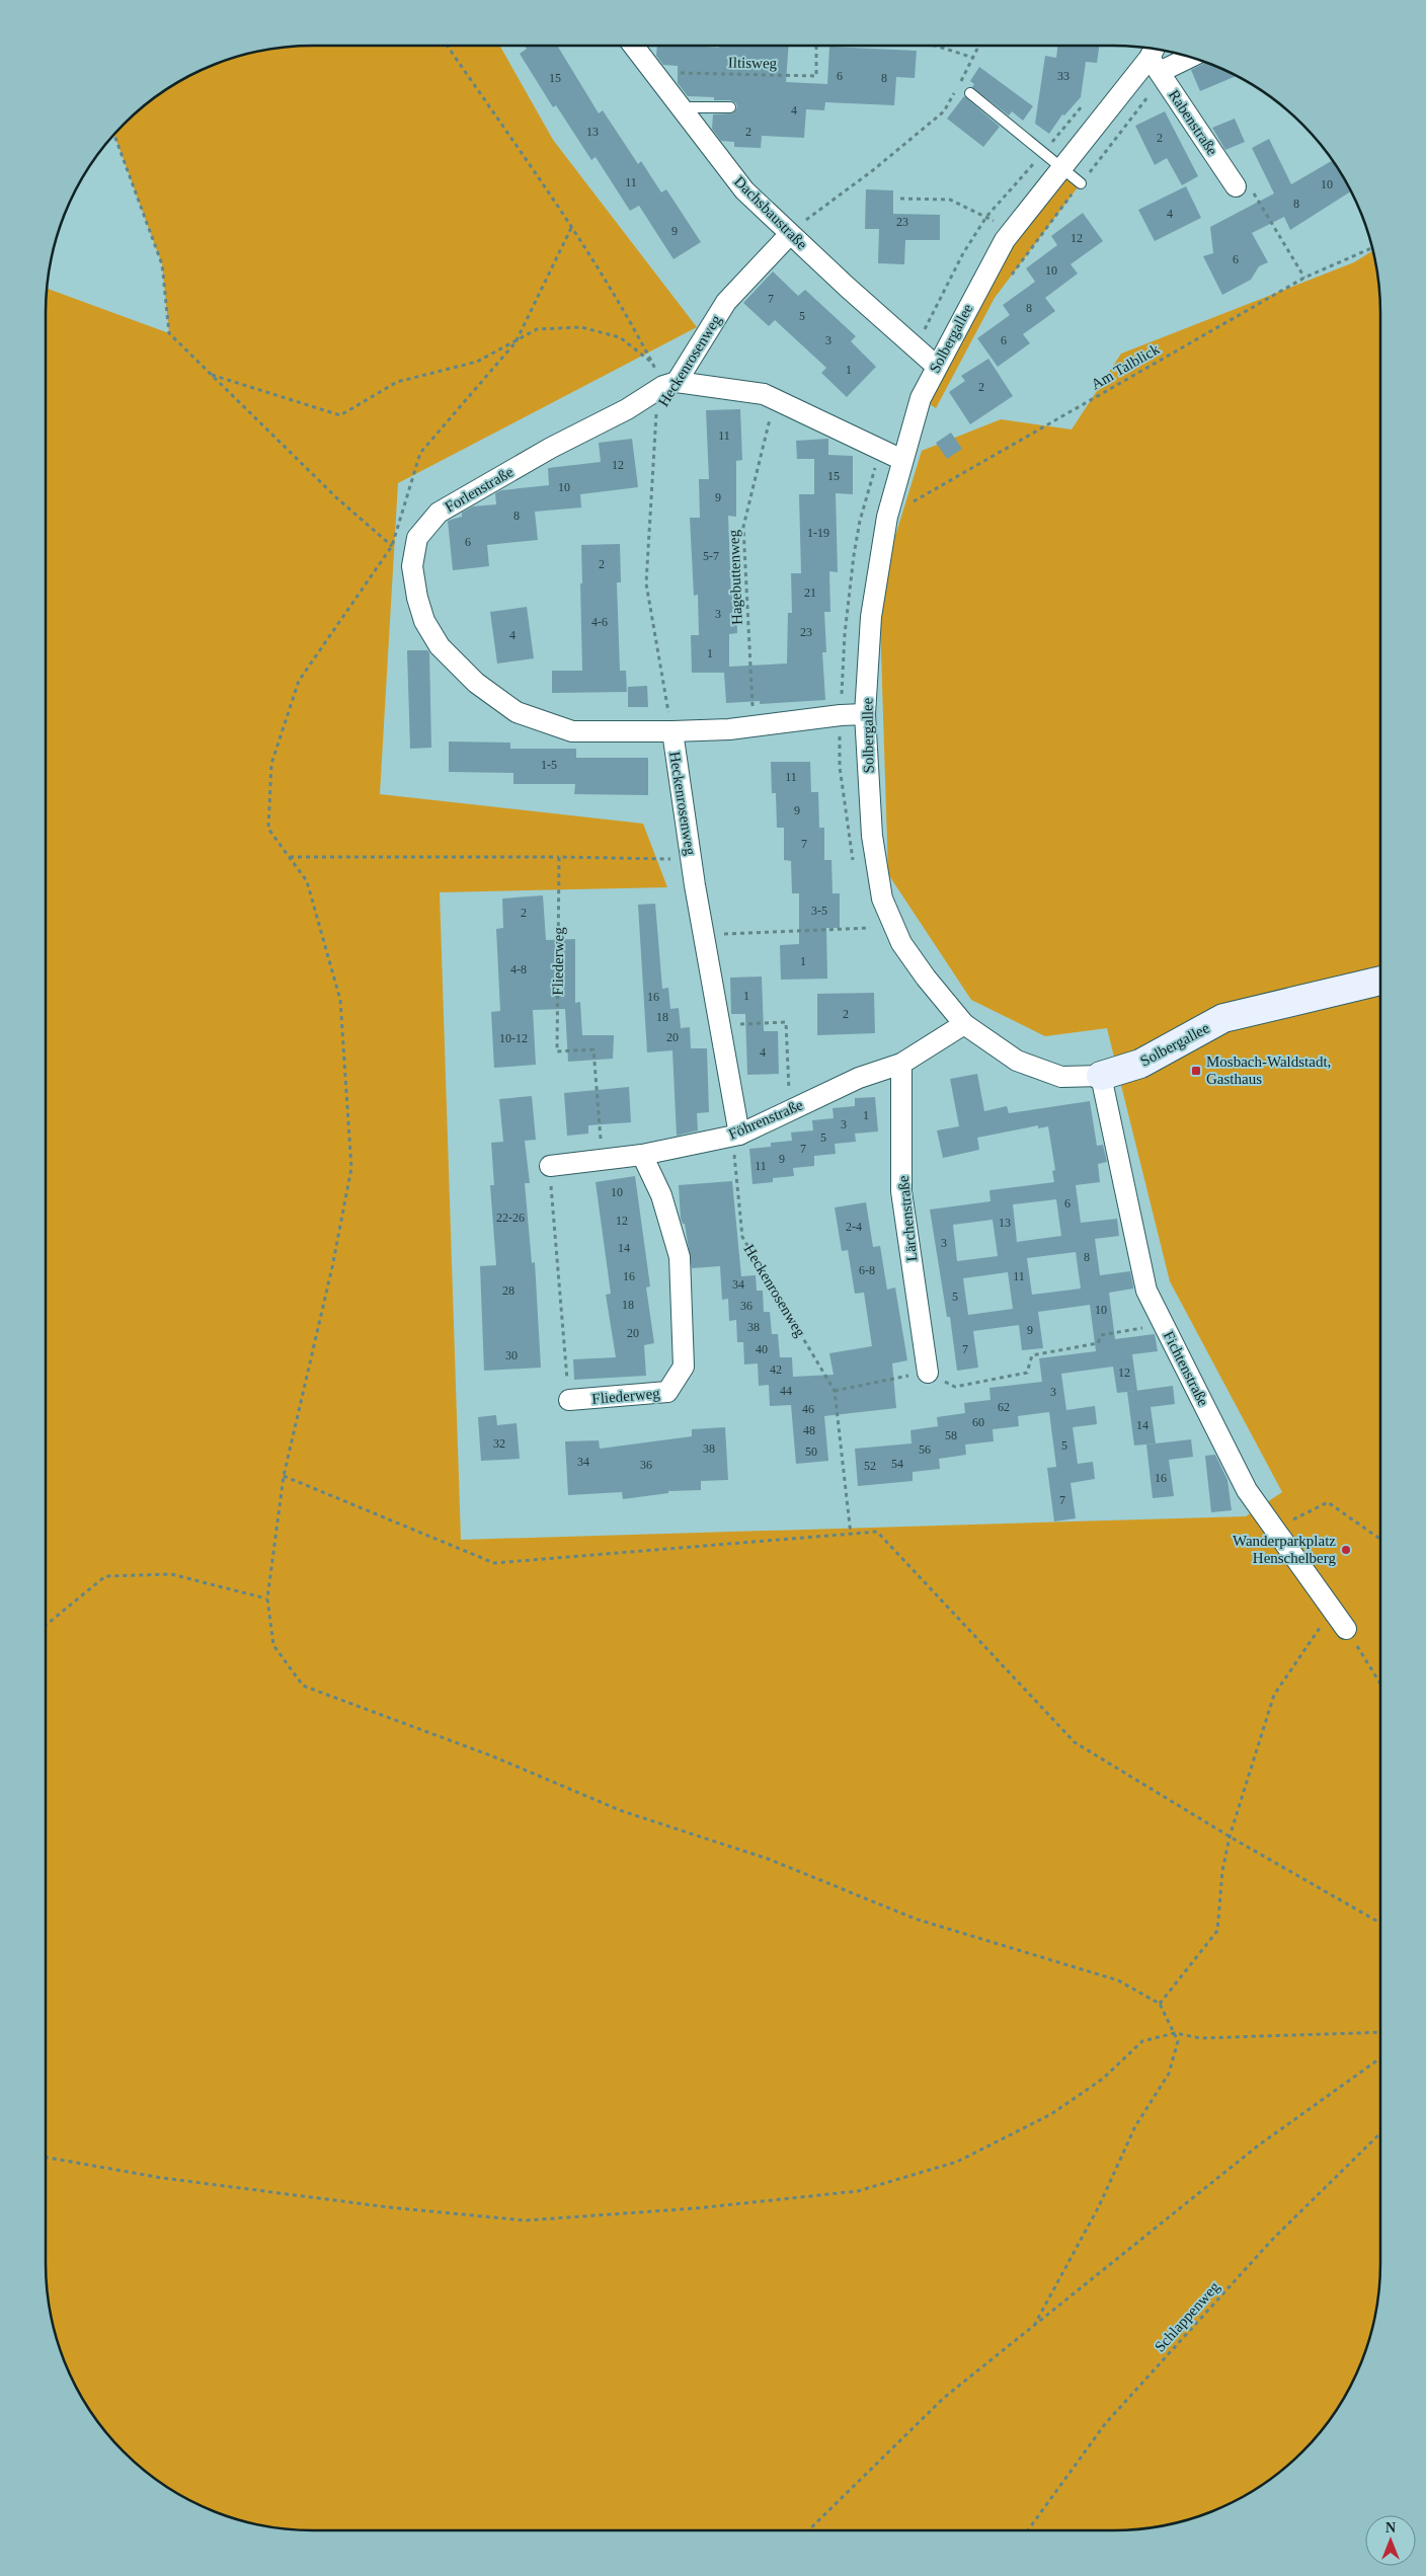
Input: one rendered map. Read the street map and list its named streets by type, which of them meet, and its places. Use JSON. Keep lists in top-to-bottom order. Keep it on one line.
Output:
{"streets":{"street":["Rabenstraße","Dachsbaustraße","Solbergallee","Heckenrosenweg","Forlenstraße","Fliederweg","Föhrenstraße","Lärchenstraße","Fichtenstraße"],"path":["Iltisweg","Am Talblick","Hagebuttenweg","Schlappenweg"]},"crossings":[["Iltisweg","Dachsbaustraße"],["Rabenstraße","Solbergallee"],["Dachsbaustraße","Solbergallee"],["Dachsbaustraße","Heckenrosenweg"],["Solbergallee","Am Talblick"],["Solbergallee","Forlenstraße"],["Solbergallee","Föhrenstraße"],["Solbergallee","Fichtenstraße"],["Heckenrosenweg","Forlenstraße"],["Heckenrosenweg","Föhrenstraße"],["Forlenstraße","Hagebuttenweg"],["Fliederweg","Föhrenstraße"],["Föhrenstraße","Lärchenstraße"]],"places":{"transit":["Mosbach-Waldstadt, Gasthaus"],"other":["Wanderparkplatz Henschelberg"]},"house_numbers":["6","33","15","8","4","13","2","2","11","10","8","4","23","9","12","6","10","7","8","5","3","6","1","2","11","12","15","10","9","8","1-19","6","5-7","2","21","3","4-6","23","4","1","1-5","11","9","7","3-5","2","1","4-8","1","16","2","18","20","10-12","4","1","3","5","7","9","11","10","6","22-26","12","13","2-4","3","14","8","6-8","16","11","34","28","5","18","36","10","38","9","20","40","7","30","42","12","44","3","62","46","60","14","48","58","32","5","38","56","50","34","54","36","52","16","7"],"north":"top"}
